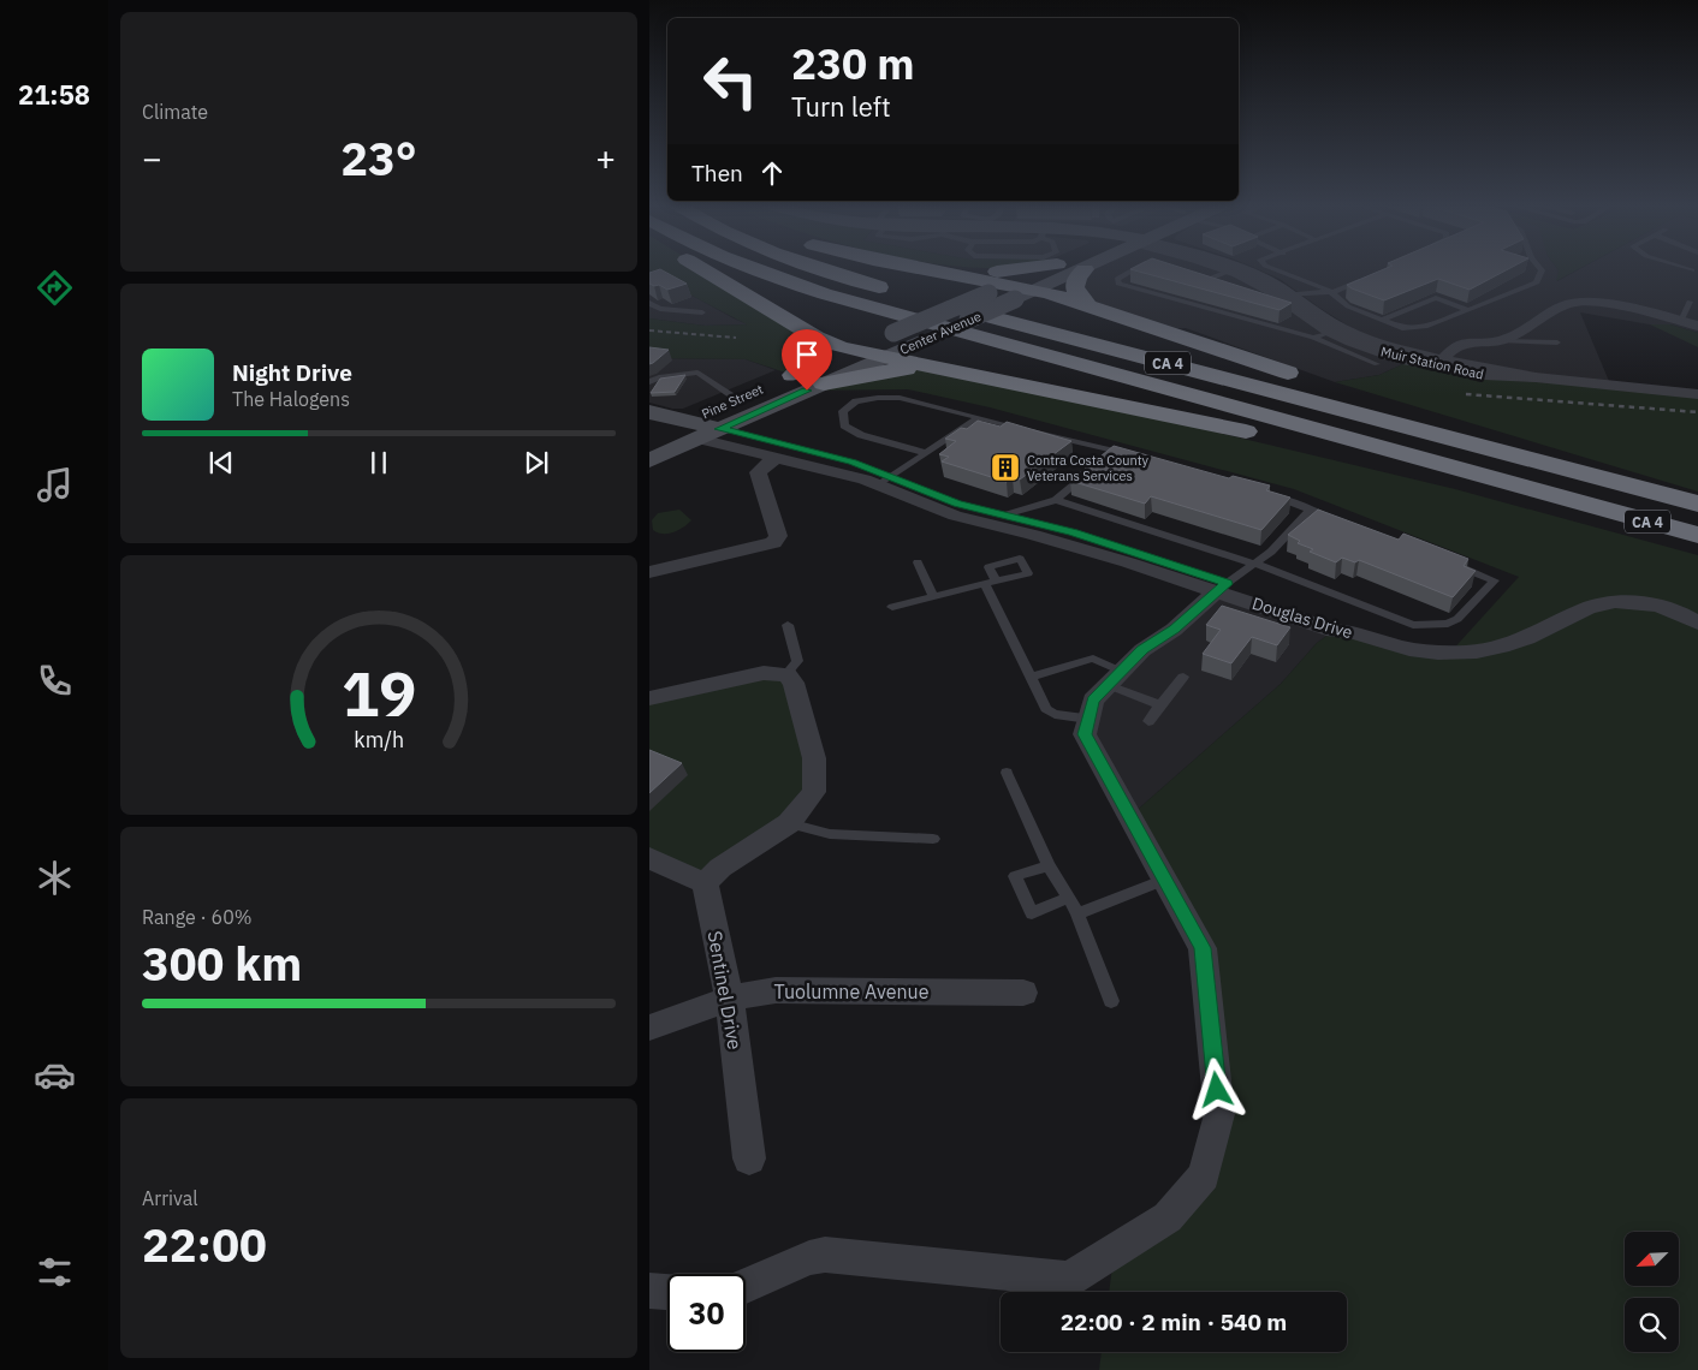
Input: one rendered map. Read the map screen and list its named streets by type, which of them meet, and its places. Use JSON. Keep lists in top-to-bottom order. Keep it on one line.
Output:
{"streets":{"highway":["CA 4"],"street":["Center Avenue","Muir Station Road","Pine Street","Douglas Drive","Sentinel Drive","Tuolumne Avenue"]},"crossings":[["Center Avenue","Pine Street"],["Sentinel Drive","Tuolumne Avenue"]],"places":{"building":["Contra Costa County Veterans Services"]},"north":"bottom left","page":{"tabs":"21:58","tile":["Climate",["Range · 60%","300 km"],["Arrival","22:00"]],"turn":["230 m","Turn left"],"heat":["−","23°","+"],"then":"Then","song":["Night Drive","The Halogens"],"limit":"30","trip":"22:00 · 2 min · 540 m","gauge":["19","km/h"]}}
